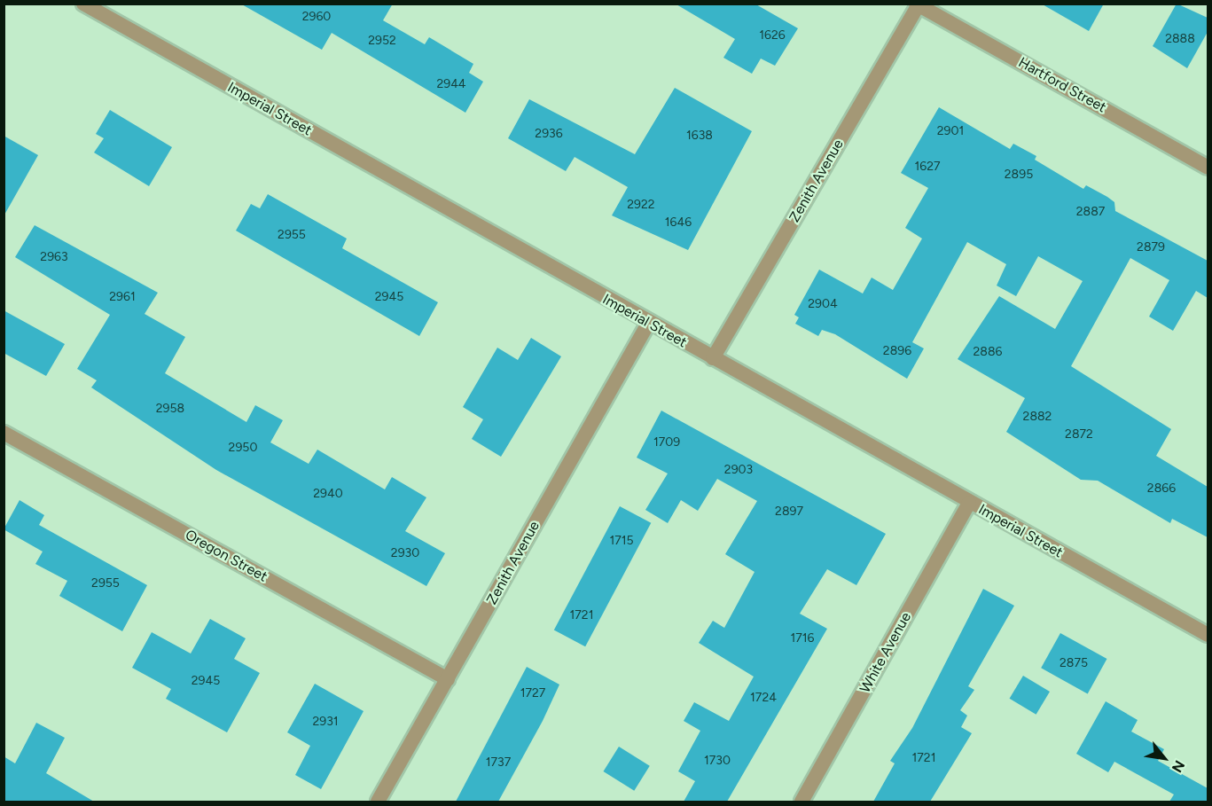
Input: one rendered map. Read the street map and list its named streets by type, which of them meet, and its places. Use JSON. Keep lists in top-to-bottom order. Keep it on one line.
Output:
{"streets":{"street":["Hartford Street","Imperial Street","Zenith Avenue","Oregon Street","White Avenue"]},"crossings":[["Hartford Street","Zenith Avenue"],["Imperial Street","Zenith Avenue"],["Imperial Street","White Avenue"],["Zenith Avenue","Oregon Street"]],"house_numbers":["2960","1626","2888","2952","2944","2901","2936","1638","1627","2895","2922","2887","1646","2955","2879","2963","2961","2945","2904","2896","2886","2958","2882","2872","1709","2950","2903","2866","2940","2897","1715","2930","2955","1721","1716","2875","2945","1727","1724","2931","1721","1730","1737"],"north":"bottom right"}
